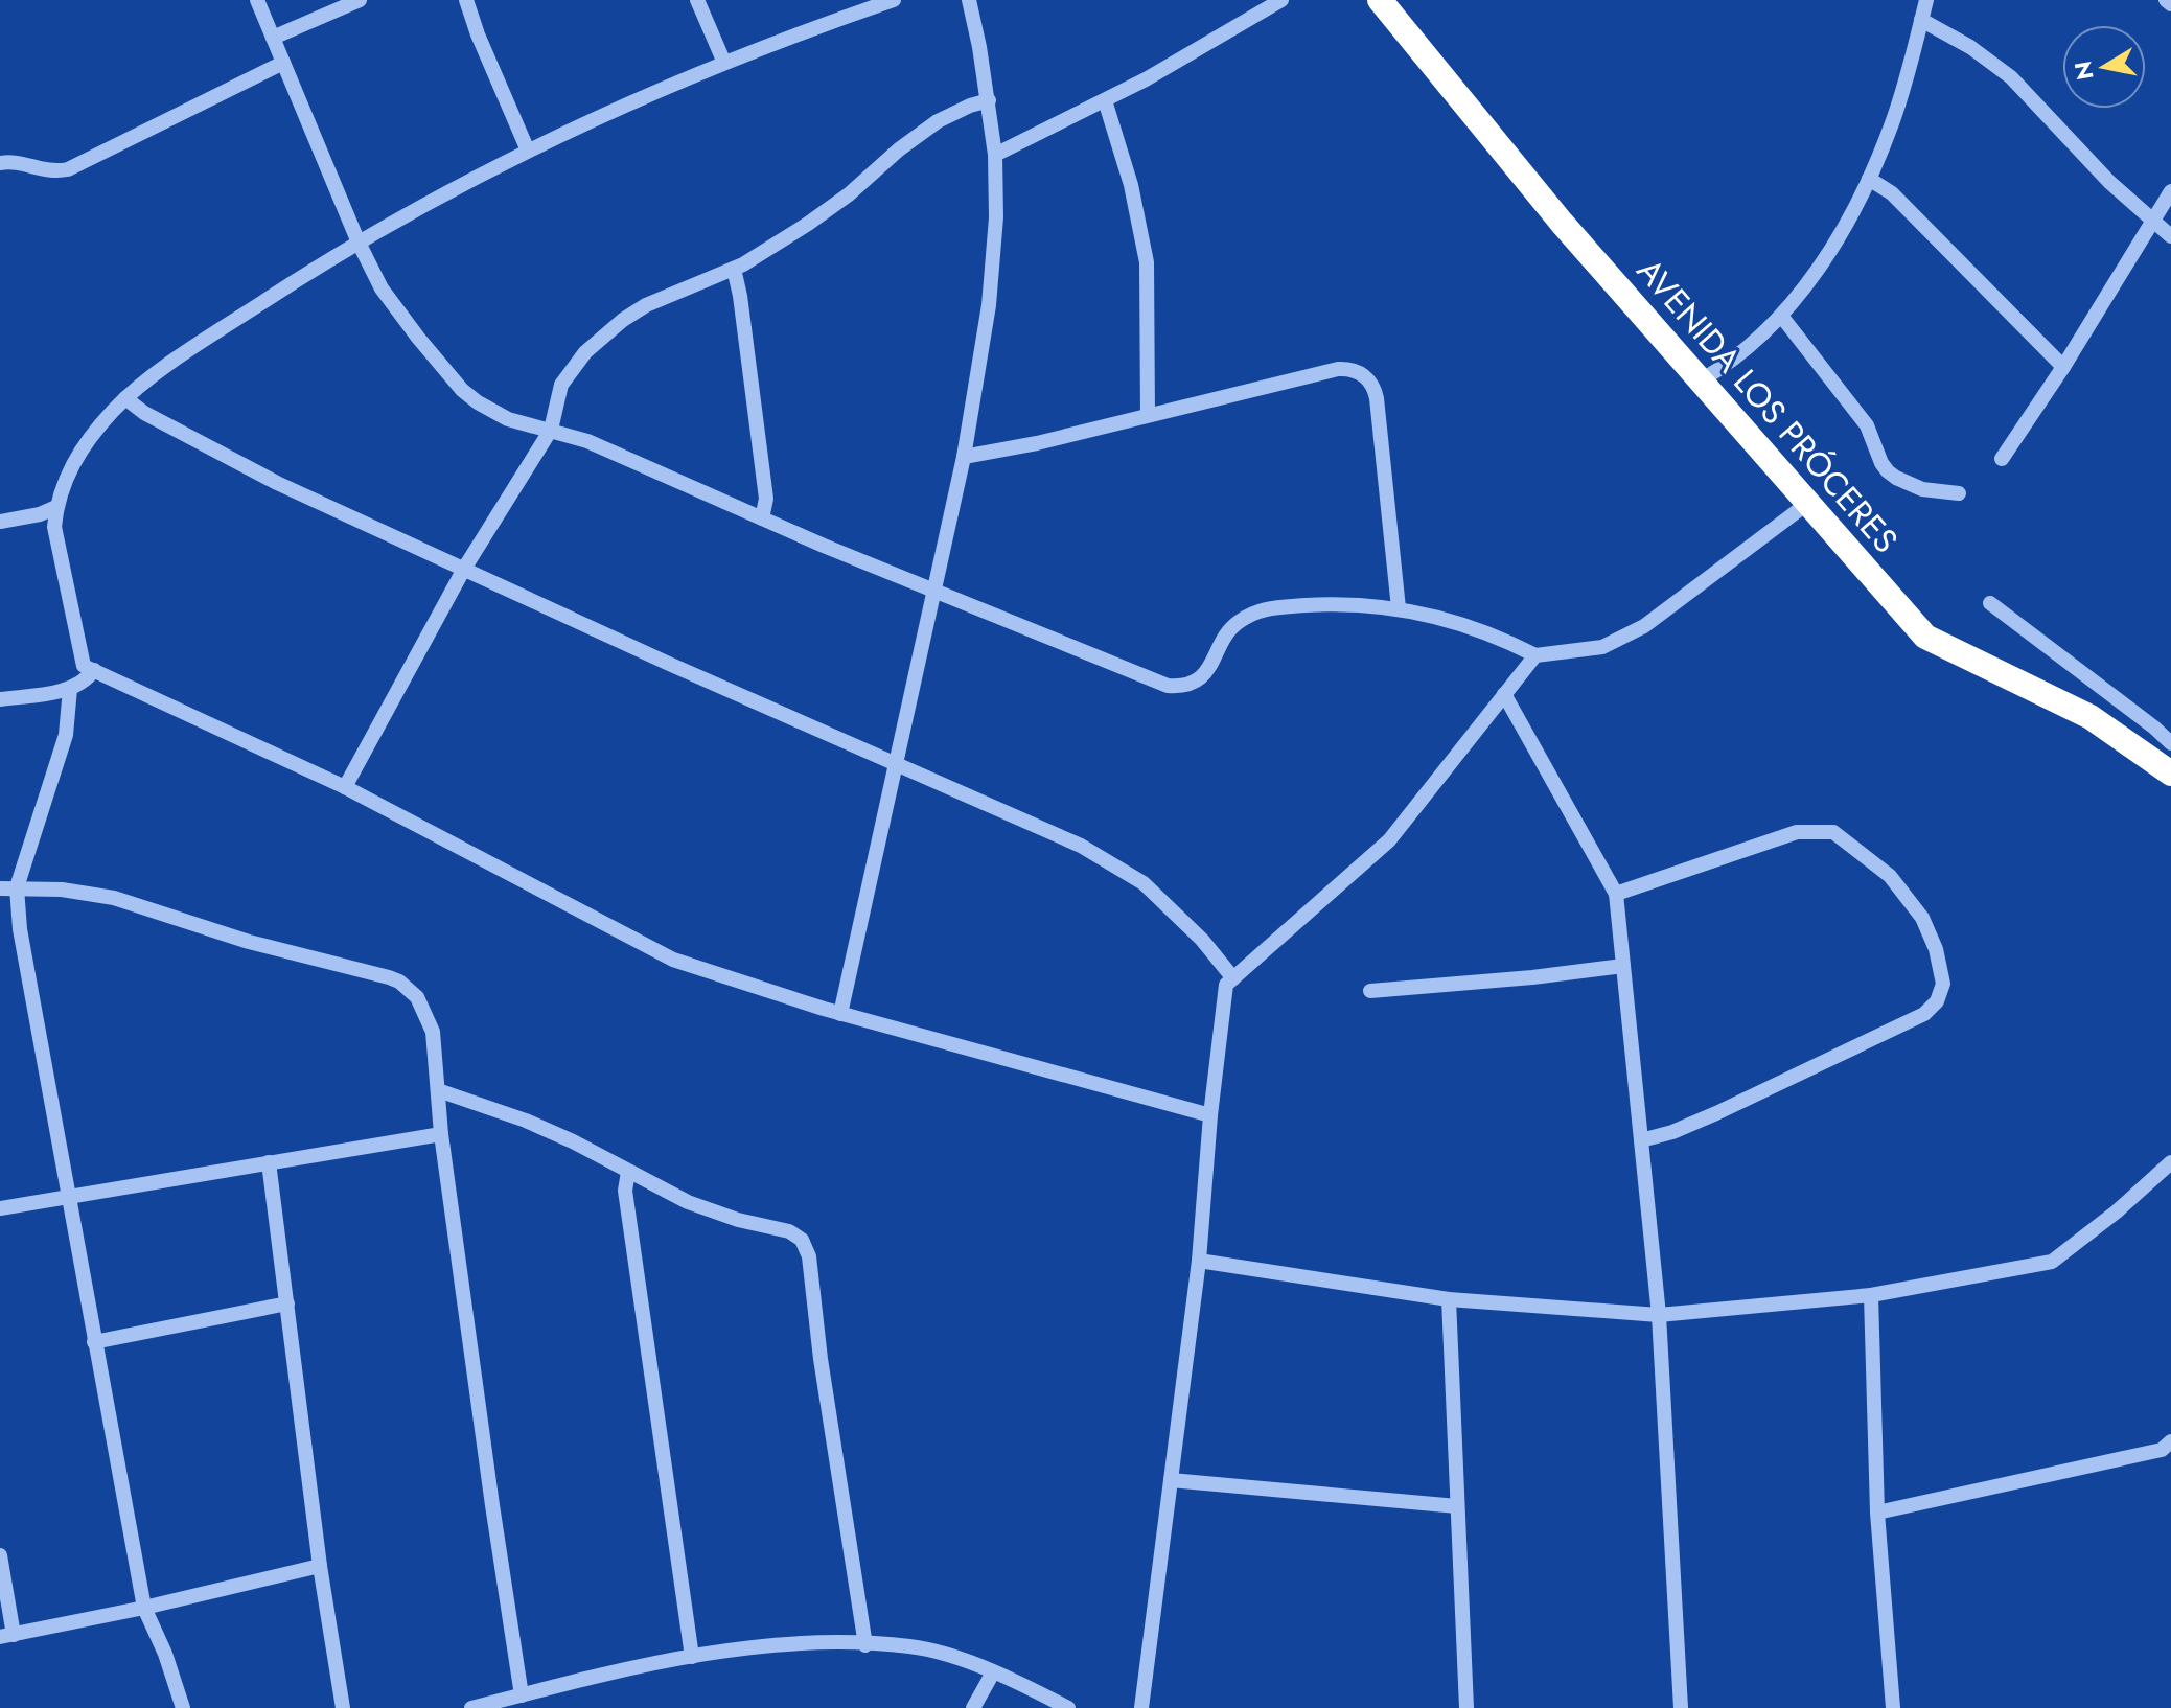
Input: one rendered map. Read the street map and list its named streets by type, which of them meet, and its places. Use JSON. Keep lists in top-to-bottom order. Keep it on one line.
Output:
{"streets":{"highway":["AVENIDA LOS PRÓCERES"]},"north":"left"}
